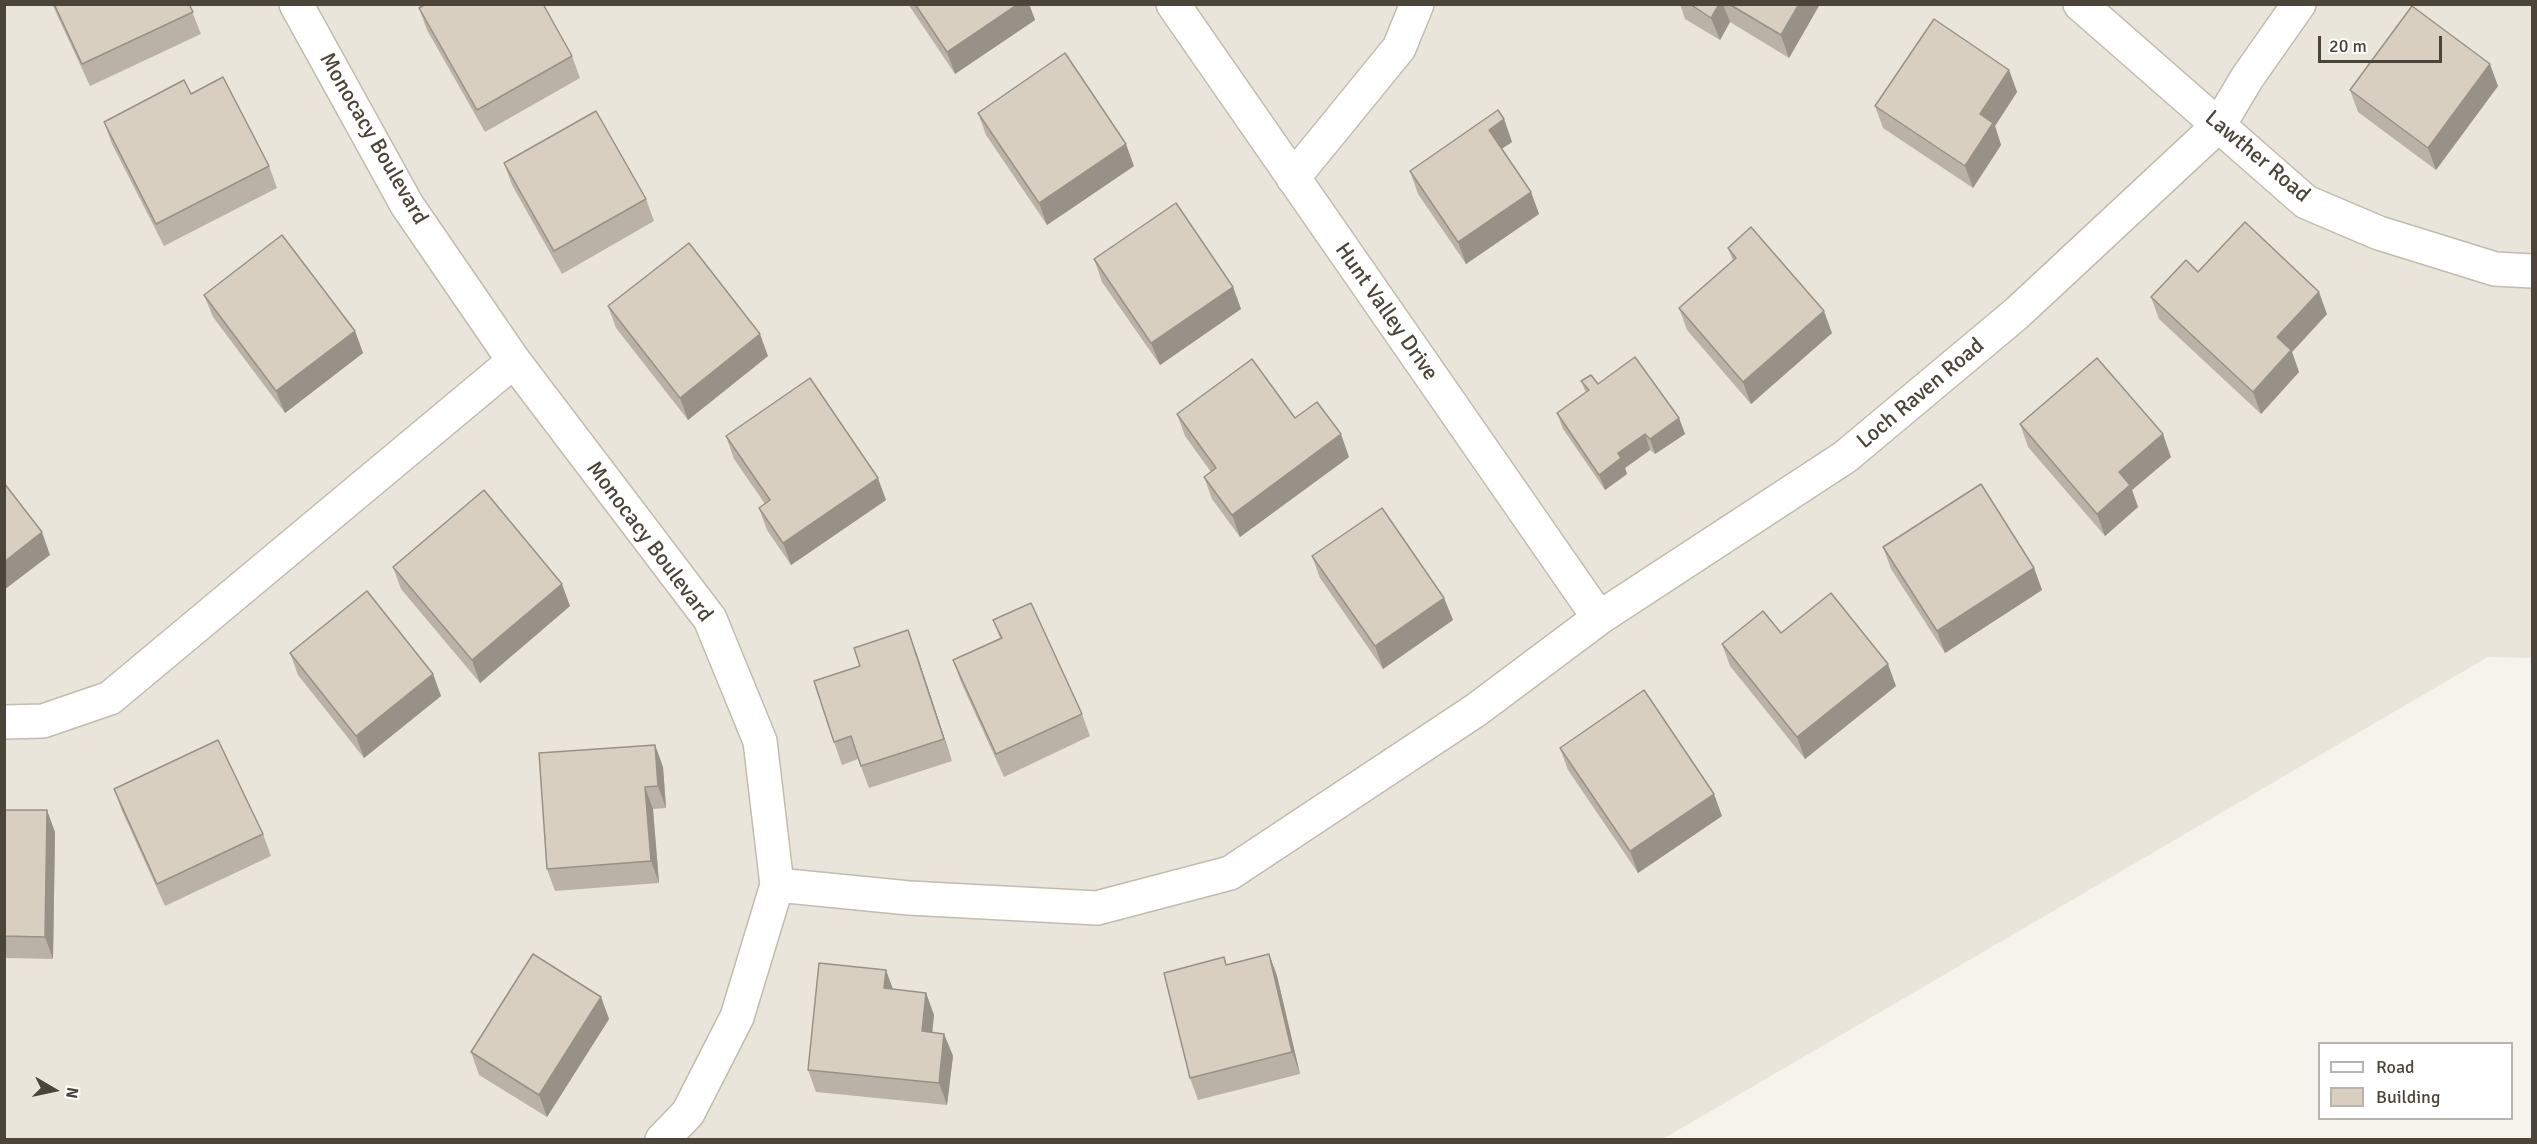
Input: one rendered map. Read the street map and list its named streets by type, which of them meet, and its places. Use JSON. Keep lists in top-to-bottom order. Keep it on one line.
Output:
{"streets":{"street":["Monocacy Boulevard","Lawther Road","Hunt Valley Drive","Loch Raven Road"]},"crossings":[["Monocacy Boulevard","Loch Raven Road"],["Lawther Road","Loch Raven Road"],["Hunt Valley Drive","Loch Raven Road"]],"legend":["Road","Building"],"scale_bar":"20 m","north":"right"}
